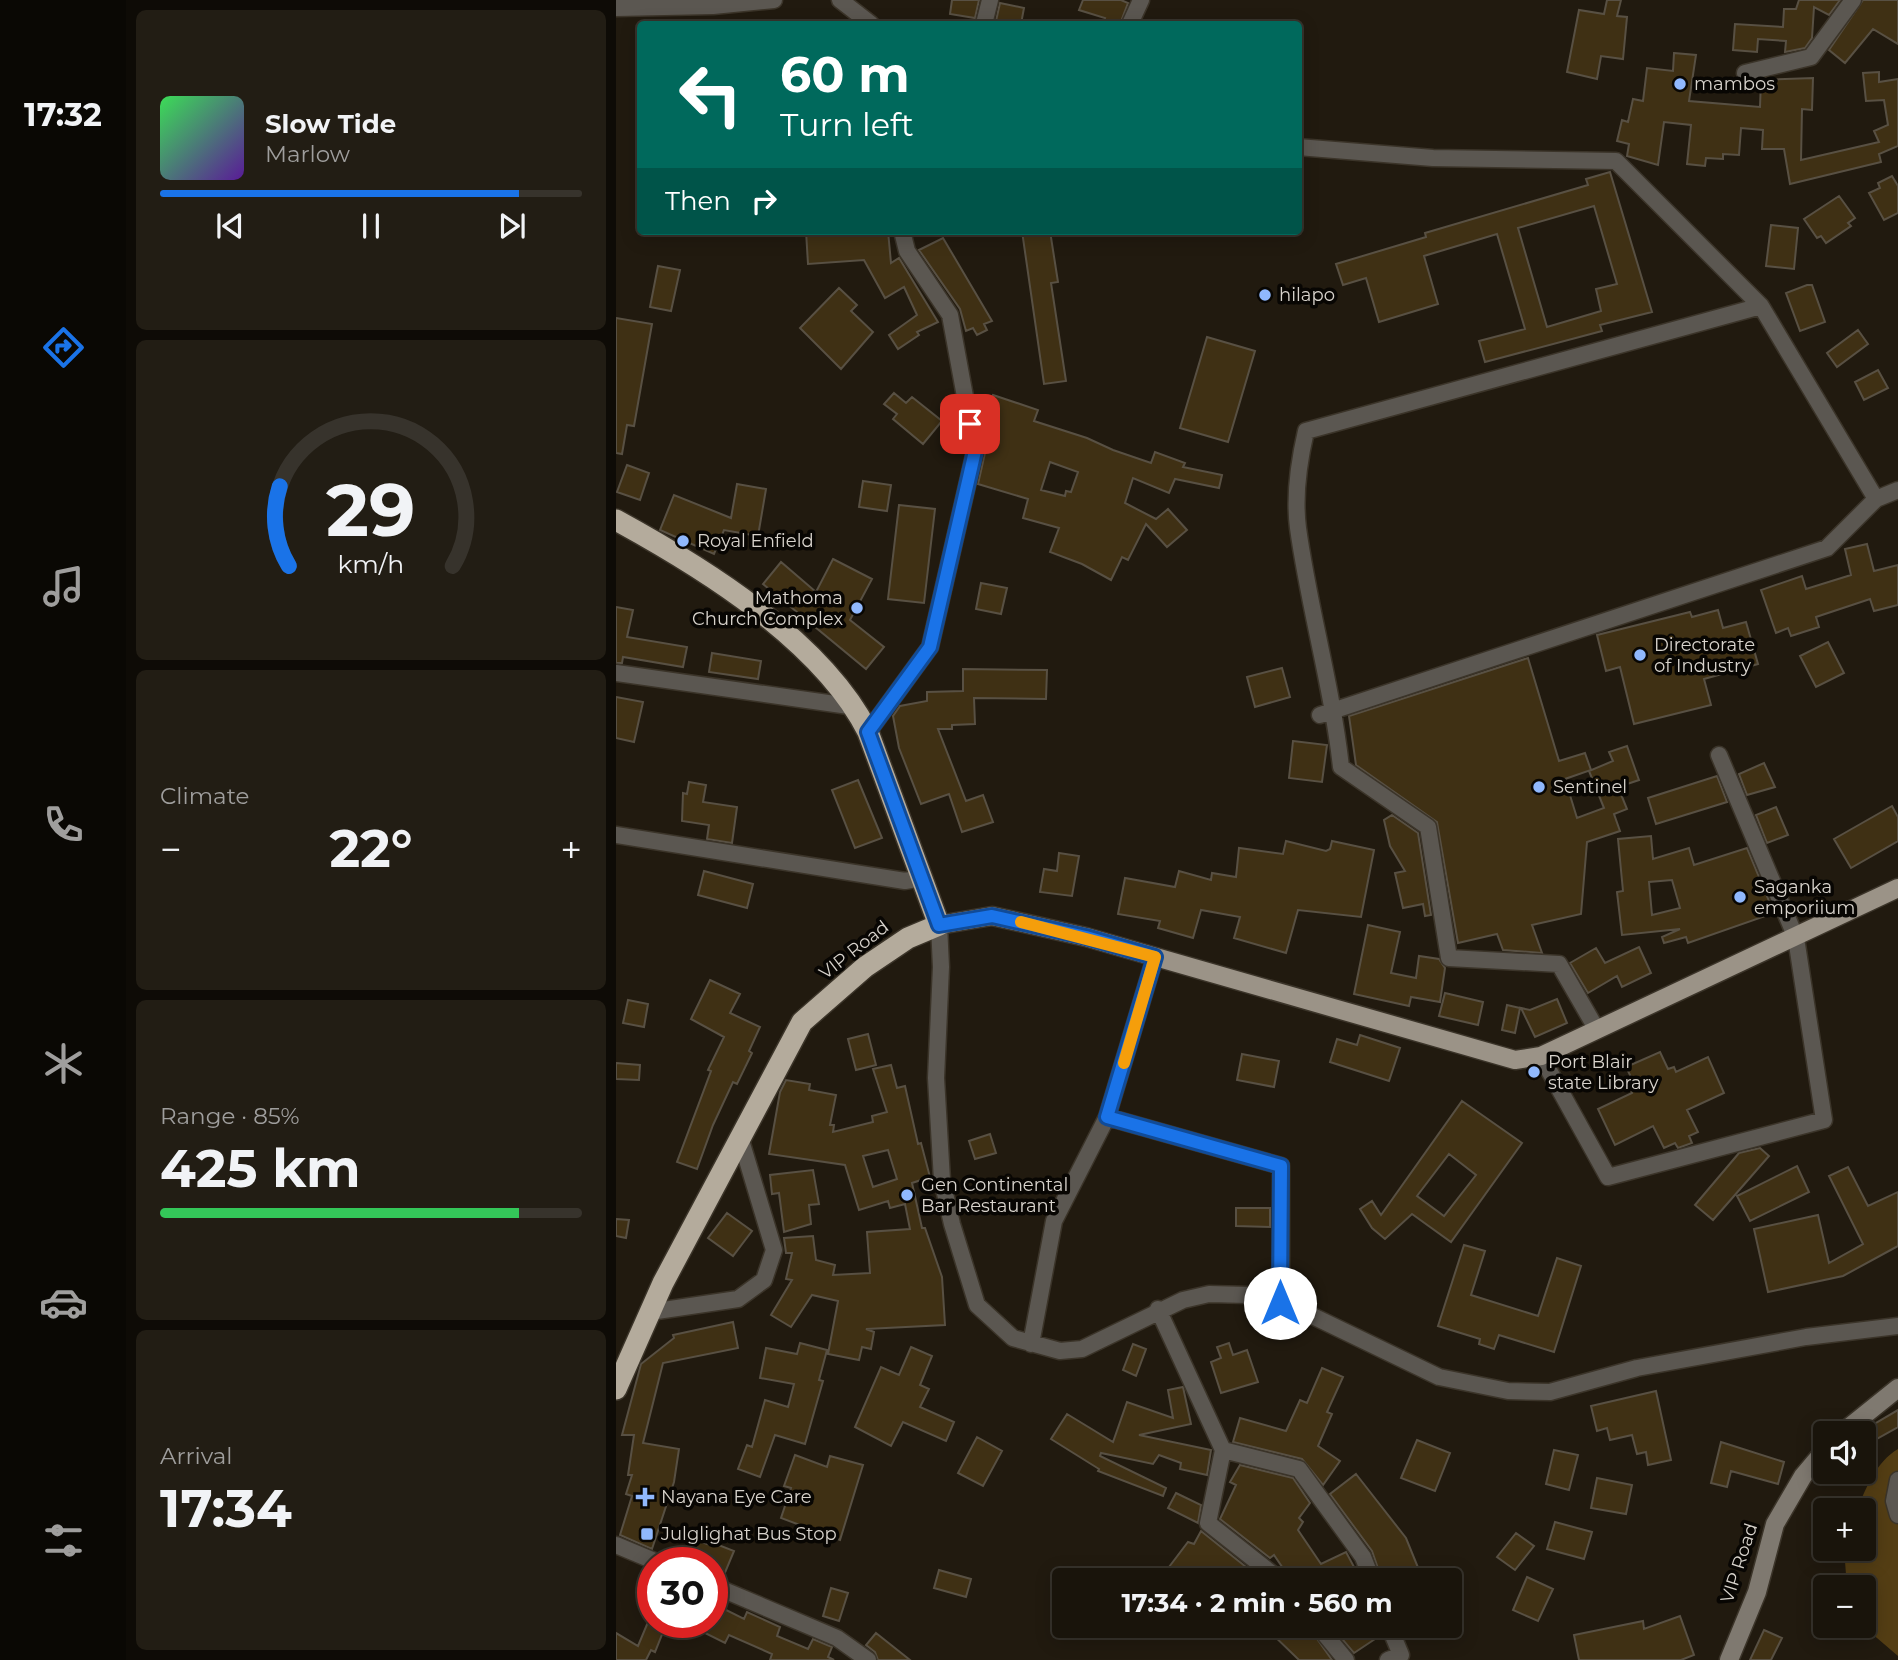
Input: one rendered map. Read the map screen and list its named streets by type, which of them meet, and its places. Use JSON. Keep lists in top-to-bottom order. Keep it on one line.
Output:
{"streets":{"highway":["VIP Road"]},"places":{"other":["mambos","hilapo","Royal Enfield","Mathoma Church Complex","Directorate of Industry","Sentinel","Saganka emporiium","Port Blair state Library","Gen Continental Bar Restaurant"],"health":["Nayana Eye Care"],"transit":["Julglighat Bus Stop"]},"page":{"tabs":"17:32","turn":["60 m","Turn left"],"song":["Slow Tide","Marlow"],"then":"Then","tile":["Climate",["Range · 85%","425 km"],["Arrival","17:34"]],"heat":["−","22°","+"],"map_buttons":["+","−"],"limit":"30","trip":"17:34 · 2 min · 560 m","gauge":["29","km/h"]}}
